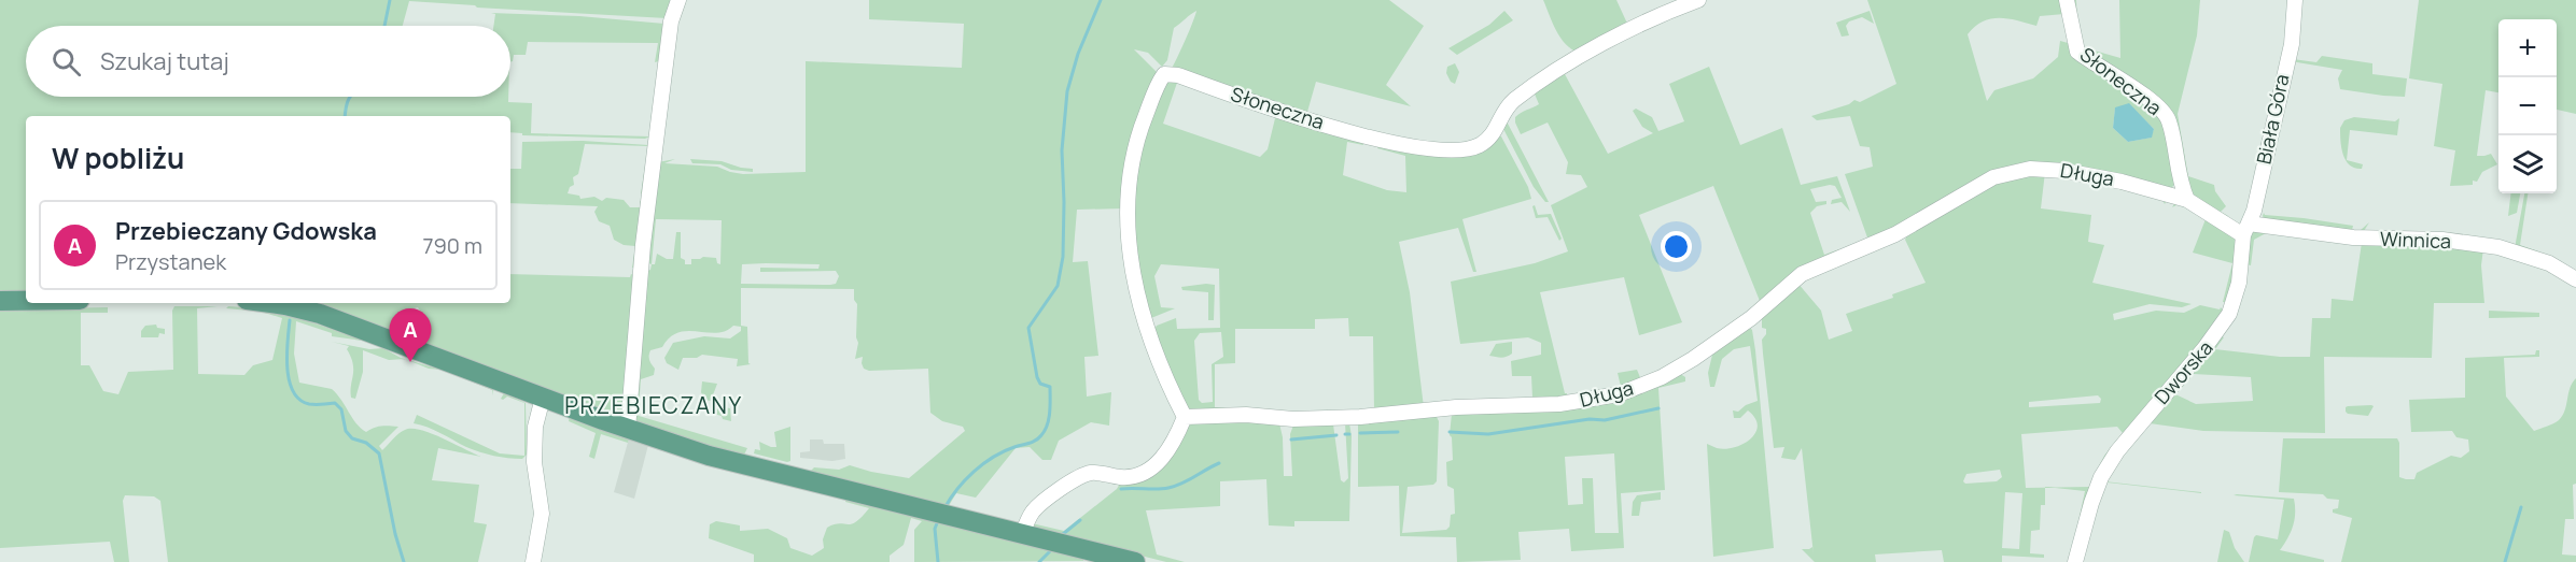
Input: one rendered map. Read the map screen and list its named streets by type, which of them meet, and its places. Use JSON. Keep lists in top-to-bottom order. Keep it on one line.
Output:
{"streets":{"street":["Słoneczna","Biała Góra","Długa","Winnica","Dworska"]},"crossings":[["Słoneczna","Długa"],["Biała Góra","Winnica"],["Biała Góra","Dworska"],["Winnica","Dworska"]],"districts":["PRZEBIECZANY"],"page":{"map_buttons":["+","−"],"search":"Szukaj tutaj","heading":"W pobliżu","list":[{"mark":"A","name":"Przebieczany Gdowska","note":"Przystanek","value":"790 m"}],"pins":"A"}}
